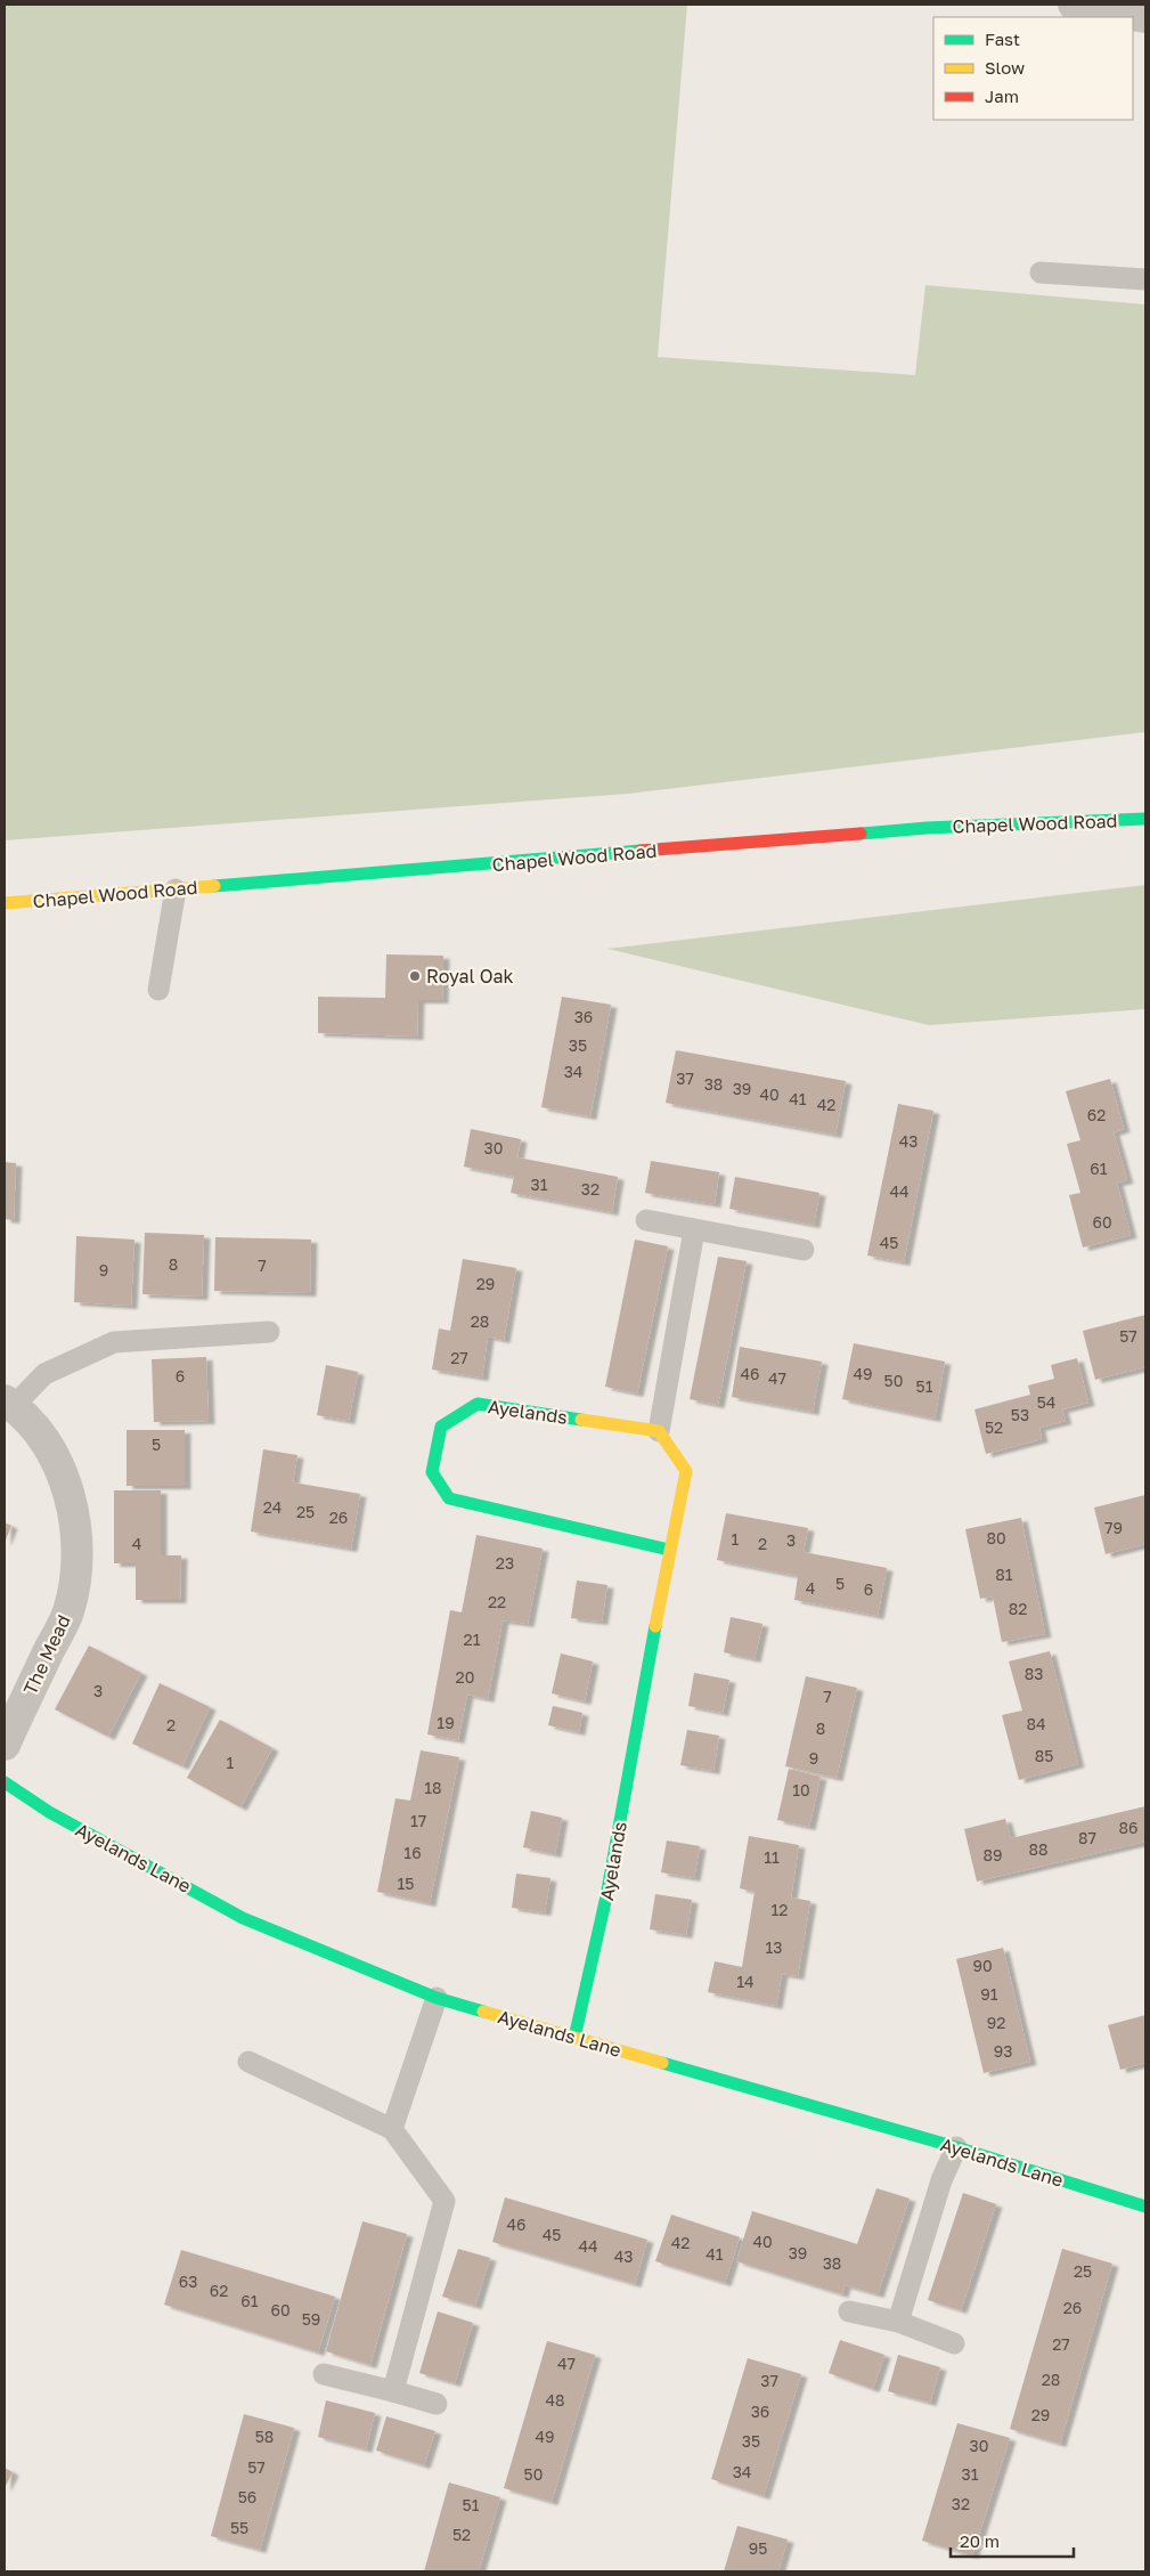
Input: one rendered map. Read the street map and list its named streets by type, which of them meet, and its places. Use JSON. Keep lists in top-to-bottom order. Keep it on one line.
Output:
{"streets":{"street":["Chapel Wood Road","Ayelands","The Mead","Ayelands Lane"]},"crossings":[["Ayelands","Ayelands Lane"]],"places":["Royal Oak"],"house_numbers":["36","35","34","37","38","39","40","41","42","62","43","30","61","31","32","44","60","45","8","7","9","29","28","57","27","46","49","6","47","50","51","54","53","52","5","24","25","26","79","80","1","3","4","2","23","81","5","4","6","22","82","21","83","20","3","7","19","84","2","8","85","9","1","18","10","17","86","87","88","16","89","11","15","12","13","90","14","91","92","93","46","45","40","42","44","39","41","43","38","25","63","62","61","26","60","59","27","47","28","37","48","36","29","58","49","35","30","57","34","50","31","56","32","51","55","52","95"],"legend":["Fast","Slow","Jam"],"scale_bar":"20 m"}
